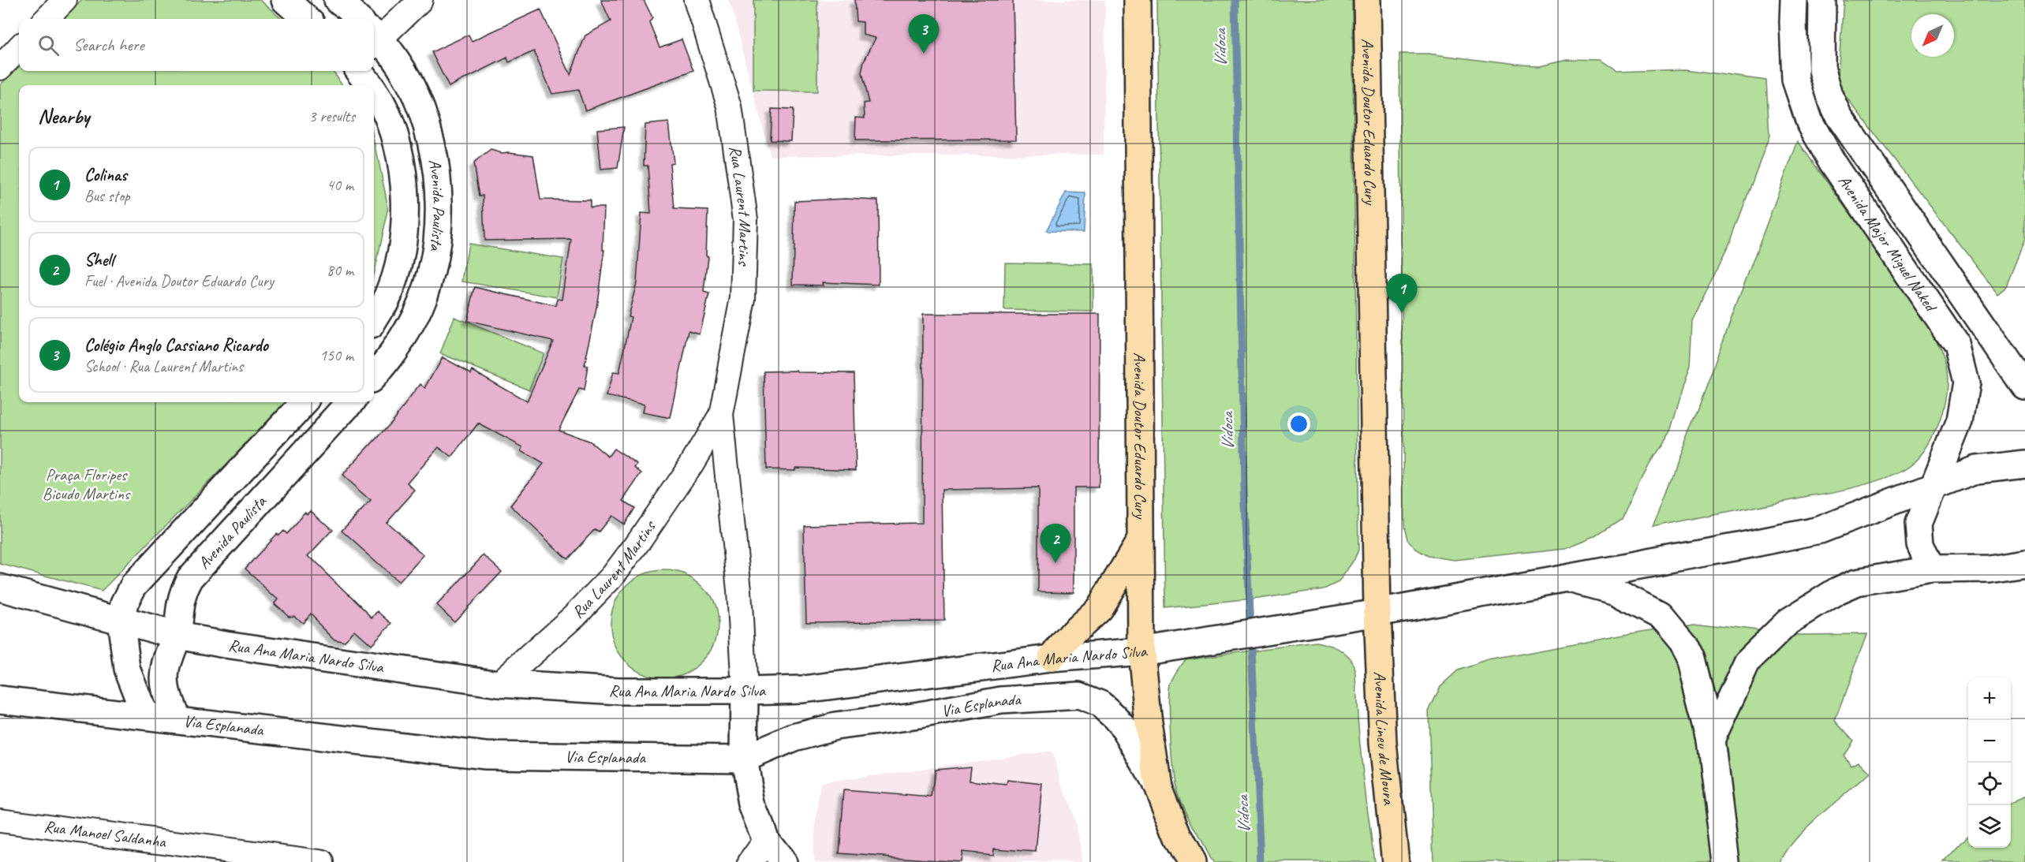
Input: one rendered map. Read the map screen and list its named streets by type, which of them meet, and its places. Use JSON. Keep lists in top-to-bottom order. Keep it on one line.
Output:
{"streets":{"main road":["Avenida Doutor Eduardo Cury","Avenida Paulista","Avenida Major Miguel Naked","Rua Ana Maria Nardo Silva","Via Esplanada","Avenida Lineu de Moura"],"street":["Rua Laurent Martins","Rua Manoel Saldanha"]},"crossings":[["Avenida Doutor Eduardo Cury","Rua Ana Maria Nardo Silva"],["Avenida Doutor Eduardo Cury","Via Esplanada"],["Avenida Doutor Eduardo Cury","Avenida Lineu de Moura"],["Avenida Paulista","Rua Ana Maria Nardo Silva"],["Avenida Paulista","Via Esplanada"],["Rua Laurent Martins","Rua Ana Maria Nardo Silva"],["Avenida Major Miguel Naked","Rua Ana Maria Nardo Silva"],["Rua Ana Maria Nardo Silva","Avenida Lineu de Moura"]],"water":["Vidoca"],"parks":["Praça Floripes Bicudo Martins"],"north":"bottom left","page":{"pins":["3","1","2"],"search":"Search here","heading":["Nearby","3 results"],"list":[{"mark":"1","name":"Colinas","note":"Bus stop","value":"40 m"},{"mark":"2","name":"Shell","note":"Fuel · Avenida Doutor Eduardo Cury","value":"80 m"},{"mark":"3","name":"Colégio Anglo Cassiano Ricardo","note":"School · Rua Laurent Martins","value":"150 m"}],"map_buttons":["+","−"]}}
